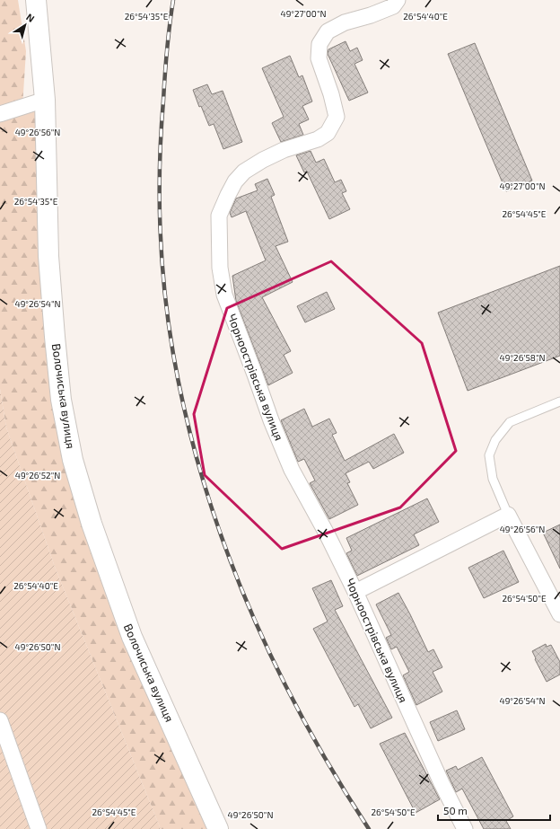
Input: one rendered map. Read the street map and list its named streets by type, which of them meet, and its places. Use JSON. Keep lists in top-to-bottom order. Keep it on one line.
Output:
{"streets":{"main road":["Волочиська вулиця"],"street":["Чорноострівська вулиця"]},"scale_bar":"50 m","north":"top right","coordinates":["49°27'00\"N","26°54'35\"E","26°54'40\"E","49°26'56\"N","26°54'45\"E","49°26'54\"N","49°26'58\"N","49°26'52\"N","26°54'50\"E","49°26'50\"N"]}
